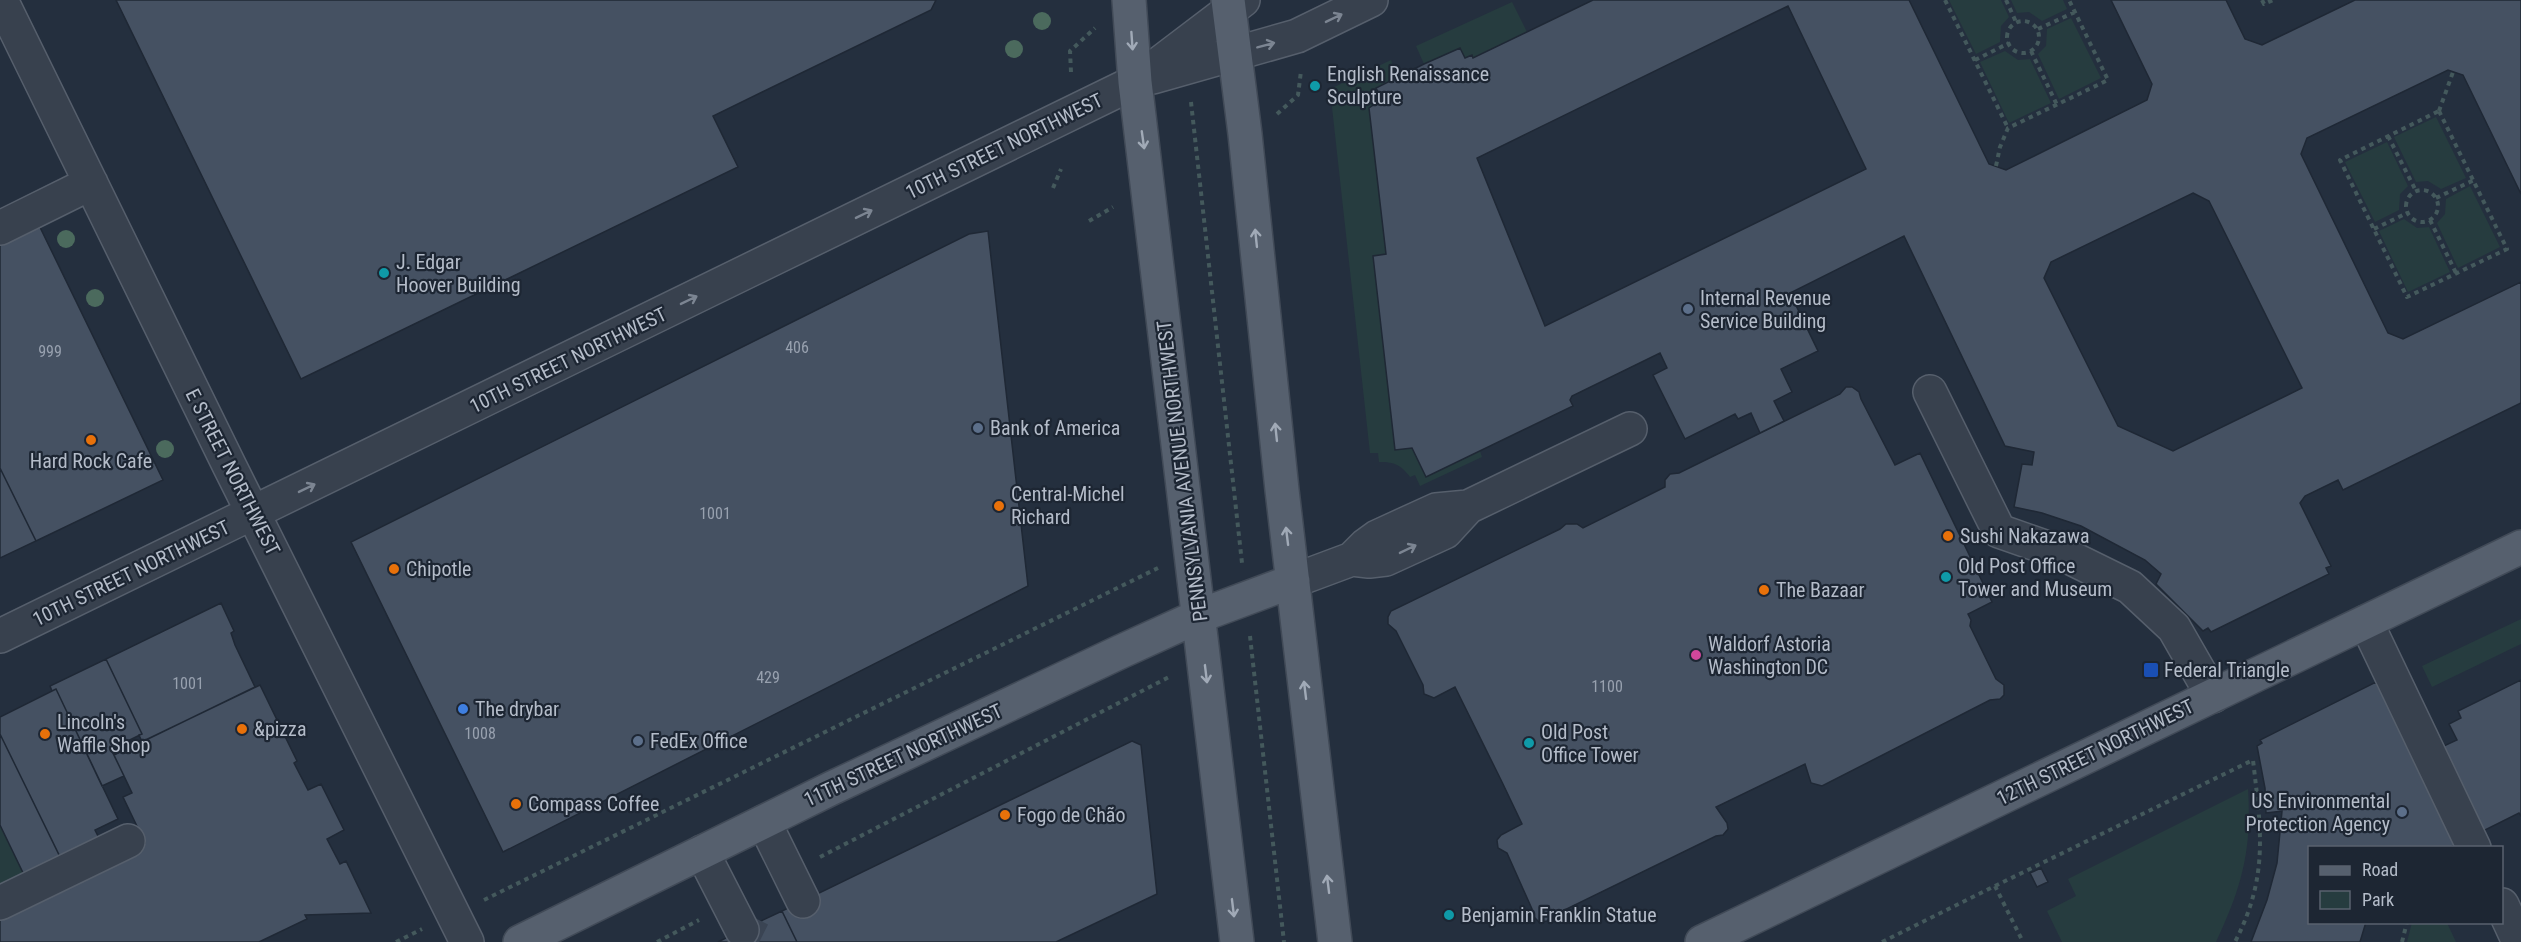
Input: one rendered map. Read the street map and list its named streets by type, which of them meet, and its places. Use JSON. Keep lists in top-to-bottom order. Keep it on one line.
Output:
{"streets":{"main road":["PENNSYLVANIA AVENUE NORTHWEST","12TH STREET NORTHWEST","11TH STREET NORTHWEST"],"street":["10TH STREET NORTHWEST","E STREET NORTHWEST"]},"crossings":[["10TH STREET NORTHWEST","PENNSYLVANIA AVENUE NORTHWEST"],["10TH STREET NORTHWEST","E STREET NORTHWEST"],["PENNSYLVANIA AVENUE NORTHWEST","11TH STREET NORTHWEST"]],"one_way":["10TH STREET NORTHWEST"],"places":{"other":["English Renaissance Sculpture","J. Edgar Hoover Building","Internal Revenue Service Building","Bank of America","Hard Rock Cafe","Central-Michel Richard","Sushi Nakazawa","Chipotle","Old Post Office Tower and Museum","The Bazaar","Waldorf Astoria Washington DC","The drybar","&pizza","Lincoln's Waffle Shop","FedEx Office","Old Post Office Tower","Compass Coffee","US Environmental Protection Agency","Fogo de Chão","Benjamin Franklin Statue"],"transit":["Federal Triangle"]},"house_numbers":["406","999","1001","429","1001","1100","1008"],"legend":["Road","Park"]}
